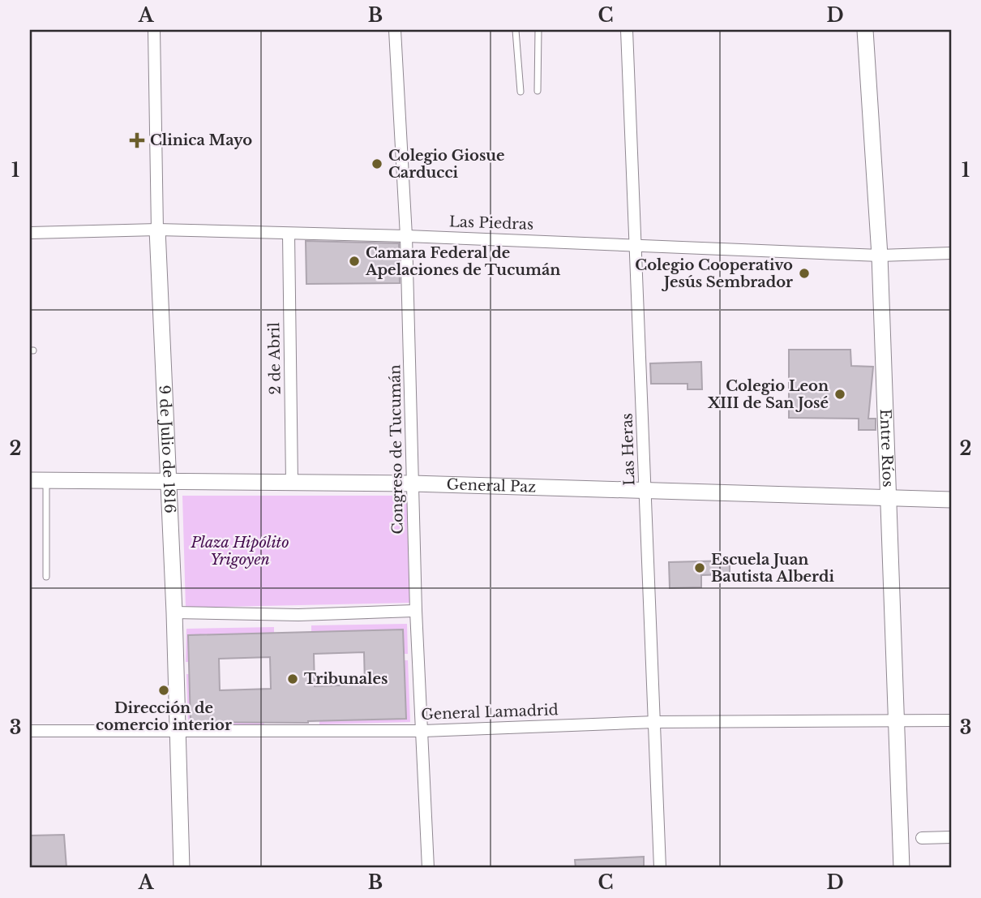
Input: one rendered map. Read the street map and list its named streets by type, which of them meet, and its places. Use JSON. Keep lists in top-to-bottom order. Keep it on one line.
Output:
{"streets":{"street":["Las Piedras","2 de Abril","Entre Ríos","9 de Julio de 1816","Congreso de Tucumán","Las Heras","General Paz","General Lamadrid"]},"crossings":[["Las Piedras","2 de Abril"],["Las Piedras","Entre Ríos"],["Las Piedras","9 de Julio de 1816"],["Las Piedras","Congreso de Tucumán"],["Las Piedras","Las Heras"],["2 de Abril","General Paz"],["Entre Ríos","General Paz"],["Entre Ríos","General Lamadrid"],["9 de Julio de 1816","General Paz"],["9 de Julio de 1816","General Lamadrid"],["Congreso de Tucumán","General Paz"],["Congreso de Tucumán","General Lamadrid"],["Las Heras","General Paz"],["Las Heras","General Lamadrid"]],"parks":["Plaza Hipólito Yrigoyen"],"places":{"health":["Clinica Mayo"],"other":["Colegio Giosue Carducci","Camara Federal de Apelaciones de Tucumán","Colegio Cooperativo Jesús Sembrador","Colegio Leon XIII de San José","Escuela Juan Bautista Alberdi","Tribunales","Dirección de comercio interior"]},"grid":{"columns":["A","B","C","D"],"rows":["1","2","3"]}}
